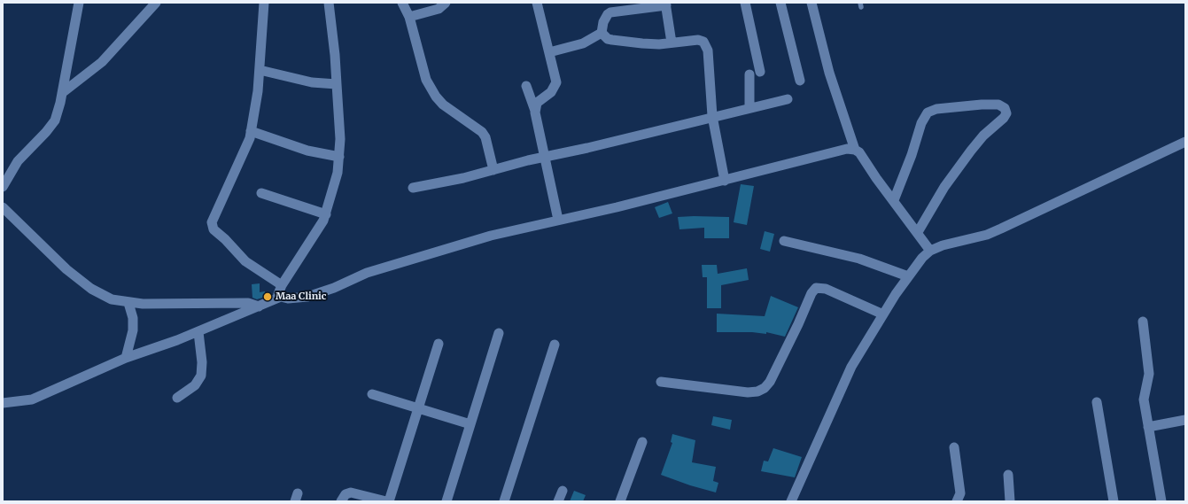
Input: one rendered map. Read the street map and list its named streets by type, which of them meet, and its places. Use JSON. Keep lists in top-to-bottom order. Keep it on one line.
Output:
{"places":["Maa Clinic"]}
